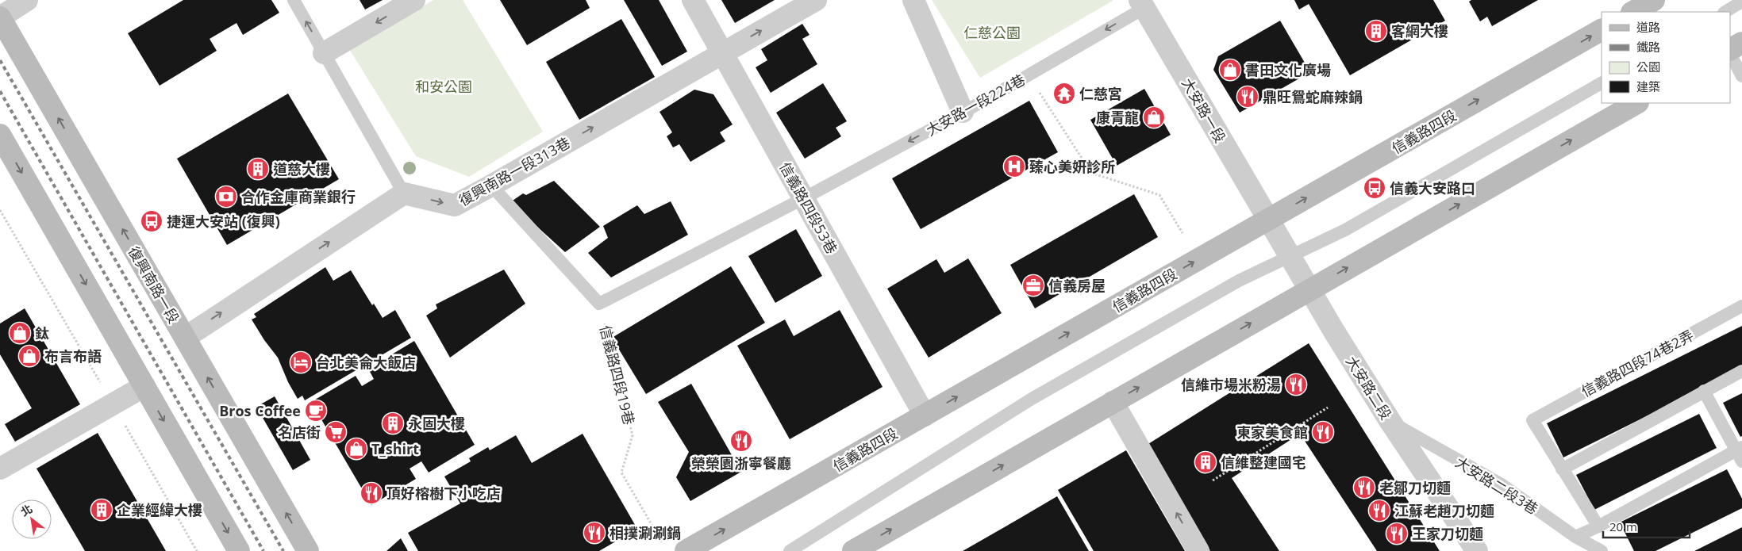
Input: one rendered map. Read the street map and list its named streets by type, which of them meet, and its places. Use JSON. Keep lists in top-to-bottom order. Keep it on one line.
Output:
{"streets":{"main road":["信義路四段","復興南路一段"],"street":["大安路一段","復興南路一段313巷","信義路四段53巷","大安路二段"],"lane":["大安路一段224巷","信義路四段74巷2弄","大安路二段3巷"],"path":["信義路四段19巷"]},"crossings":[["大安路一段224巷","大安路一段"],["大安路一段224巷","信義路四段53巷"],["大安路一段","信義路四段"],["大安路一段","大安路二段"],["信義路四段","信義路四段53巷"],["信義路四段","大安路二段"],["復興南路一段313巷","信義路四段53巷"],["大安路二段","大安路二段3巷"]],"one_way":["大安路一段224巷","復興南路一段313巷"],"parks":["仁慈公園","和安公園"],"places":{"building":["客網大樓","道慈大樓","永固大樓","信維整建國宅","企業經緯大樓"],"shop":["書田文化廣場","康青龍","鈦","布言布語","T_shirt"],"temple":["仁慈宮"],"restaurant":["鼎旺鴛蛇麻辣鍋","信維市場米粉湯","東家美食館","榮榮園浙寧餐廳","老鄒刀切麵","頂好榕樹下小吃店","江蘇老趙刀切麵","相撲涮涮鍋","王家刀切麵"],"hospital":["臻心美妍診所"],"bus stop":["信義大安路口","捷運大安站 (復興)"],"bank":["合作金庫商業銀行"],"office":["信義房屋"],"hotel":["台北美侖大飯店"],"cafe":["Bros Coffee"],"supermarket":["名店街"]},"legend":["道路","鐵路","公園","建築"],"scale_bar":"20 m","north":"top left"}
